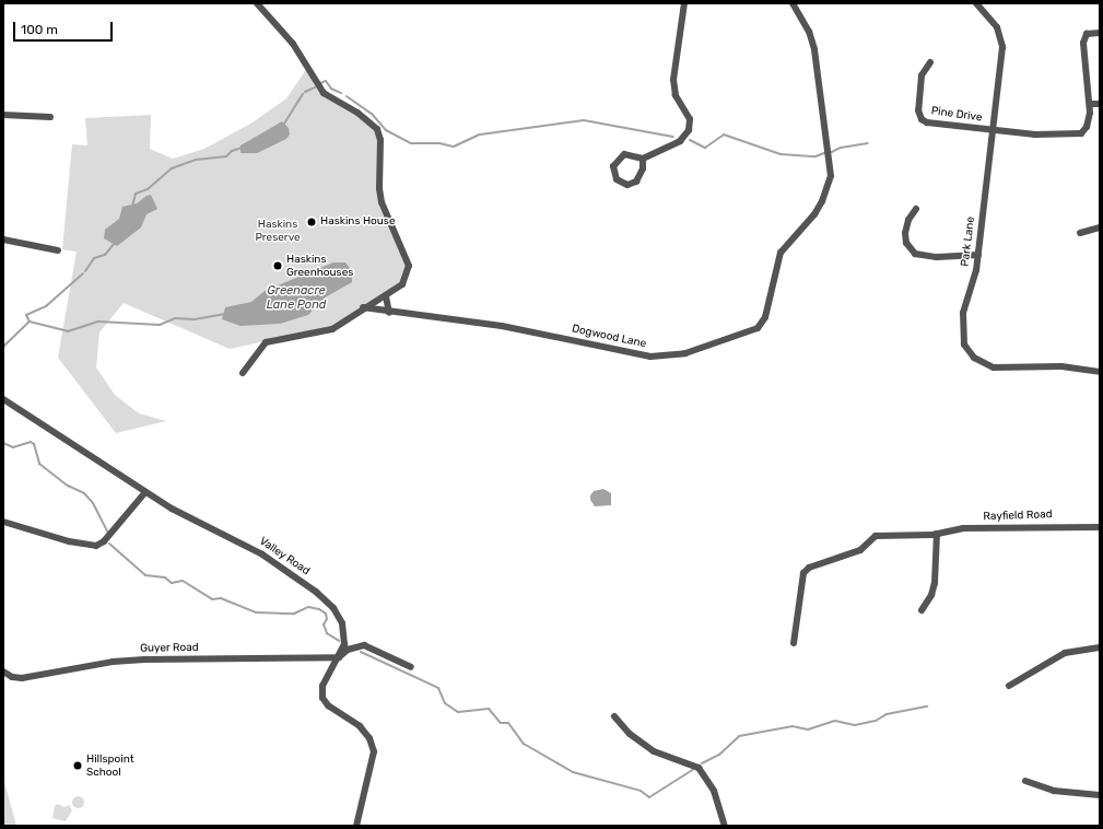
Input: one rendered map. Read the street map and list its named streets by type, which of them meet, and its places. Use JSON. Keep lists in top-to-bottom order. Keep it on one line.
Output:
{"streets":{"street":["Pine Drive","Park Lane","Dogwood Lane","Rayfield Road","Valley Road","Guyer Road"]},"crossings":[["Pine Drive","Park Lane"],["Valley Road","Guyer Road"]],"water":["Greenacre Lane Pond"],"parks":["Haskins Preserve"],"places":["Haskins House","Haskins Greenhouses","Hillspoint School"],"scale_bar":"100 m"}
